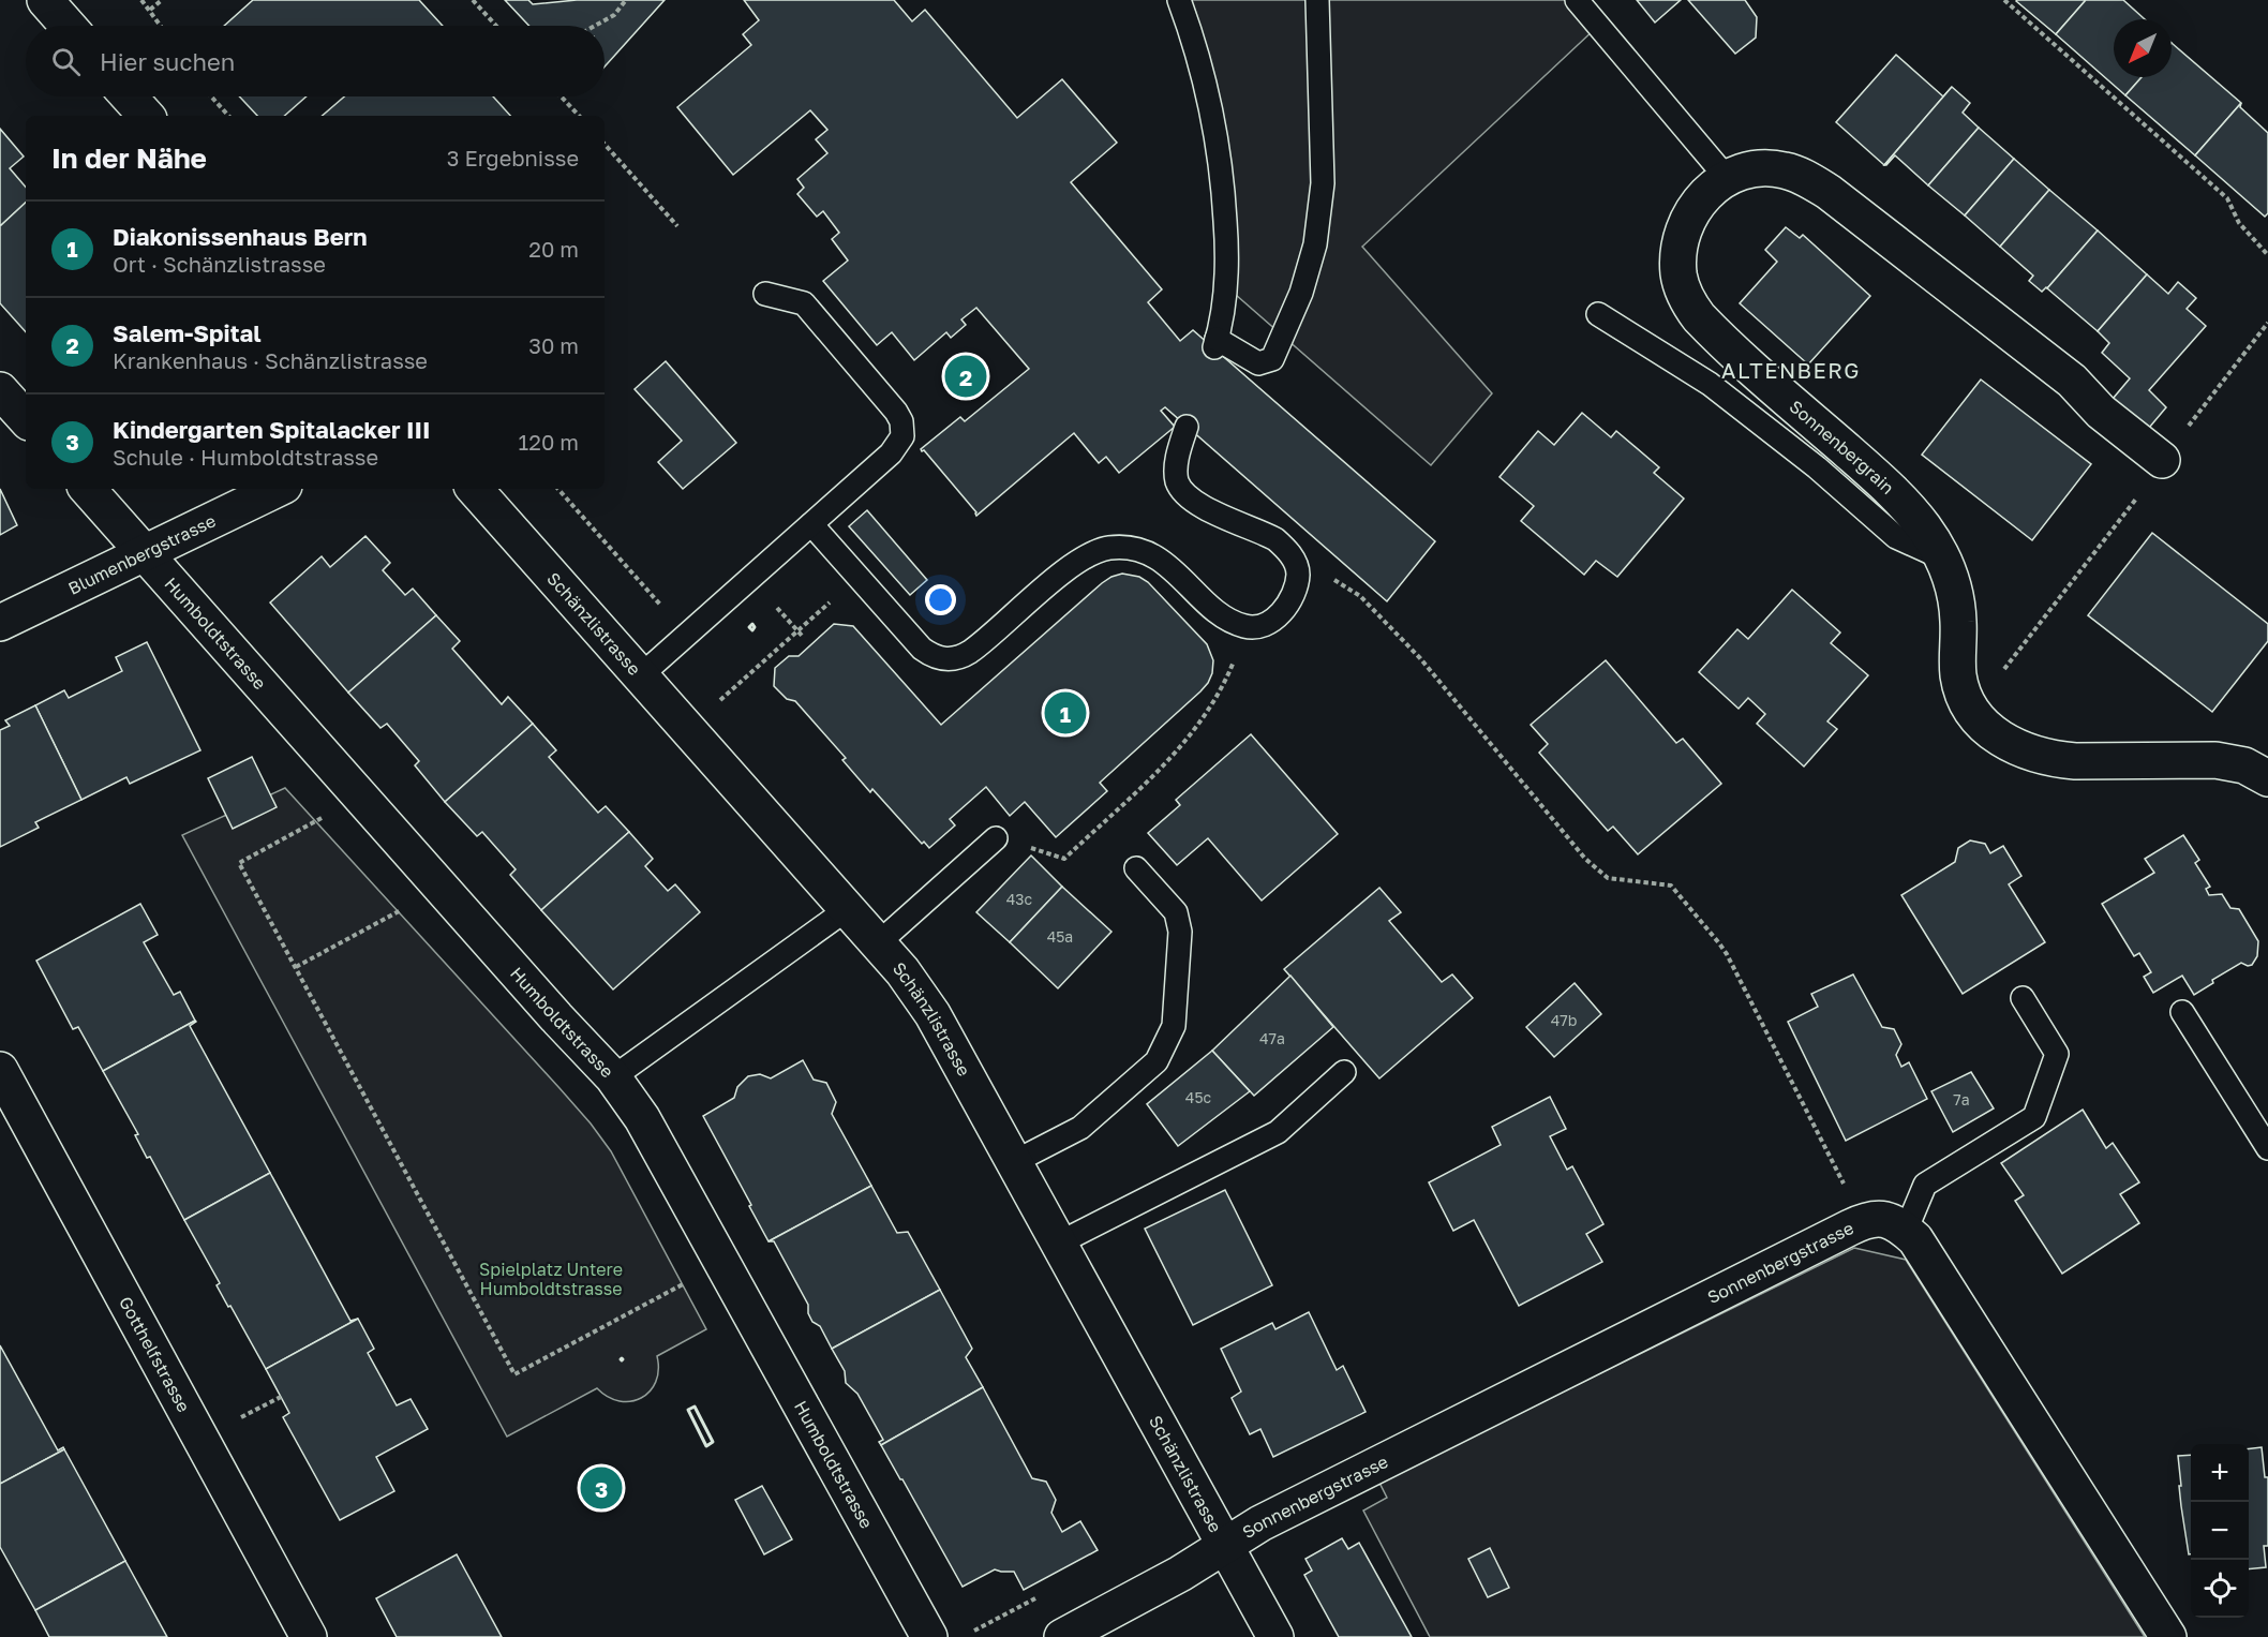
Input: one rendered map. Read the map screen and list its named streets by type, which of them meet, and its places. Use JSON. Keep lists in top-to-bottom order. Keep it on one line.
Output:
{"streets":{"street":["Sonnenbergrain","Blumenbergstrasse","Schänzlistrasse","Humboldtstrasse","Sonnenbergstrasse","Gotthelfstrasse"]},"crossings":[["Blumenbergstrasse","Humboldtstrasse"],["Schänzlistrasse","Sonnenbergstrasse"]],"districts":["ALTENBERG"],"parks":["Spielplatz Untere Humboldtstrasse"],"house_numbers":["43c","45a","47b","47a","45c","7a"],"north":"bottom left","page":{"search":"Hier suchen","heading":["In der Nähe","3 Ergebnisse"],"list":[{"mark":"1","name":"Diakonissenhaus Bern","note":"Ort · Schänzlistrasse","value":"20 m"},{"mark":"2","name":"Salem-Spital","note":"Krankenhaus · Schänzlistrasse","value":"30 m"},{"mark":"3","name":"Kindergarten Spitalacker III","note":"Schule · Humboldtstrasse","value":"120 m"}],"pins":["2","1","3"],"map_buttons":["+","−"]}}
